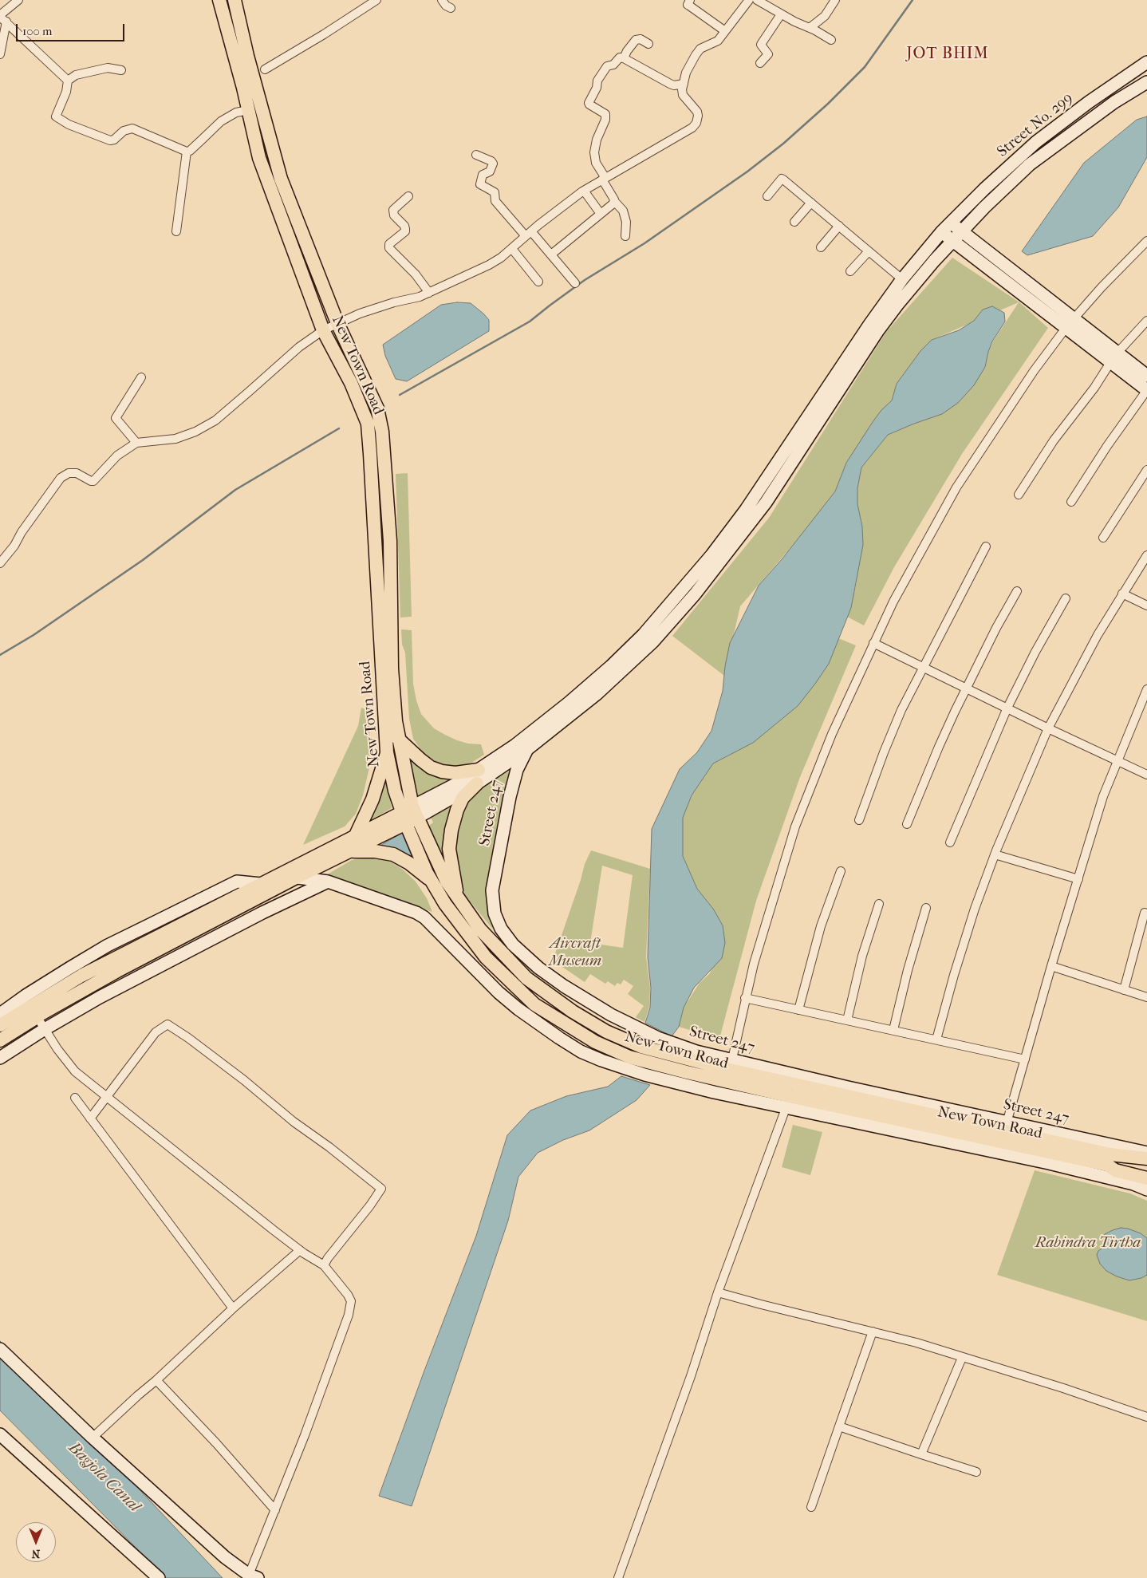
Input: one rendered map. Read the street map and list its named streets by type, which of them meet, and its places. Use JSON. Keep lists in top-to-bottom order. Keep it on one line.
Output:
{"streets":{"main road":["New Town Road"],"street":["Street No. 299","Street 247"]},"districts":["JOT BHIM"],"water":["Bagjola Canal"],"parks":["Aircraft Museum","Rabindra Tirtha"],"scale_bar":"100 m","north":"bottom"}
